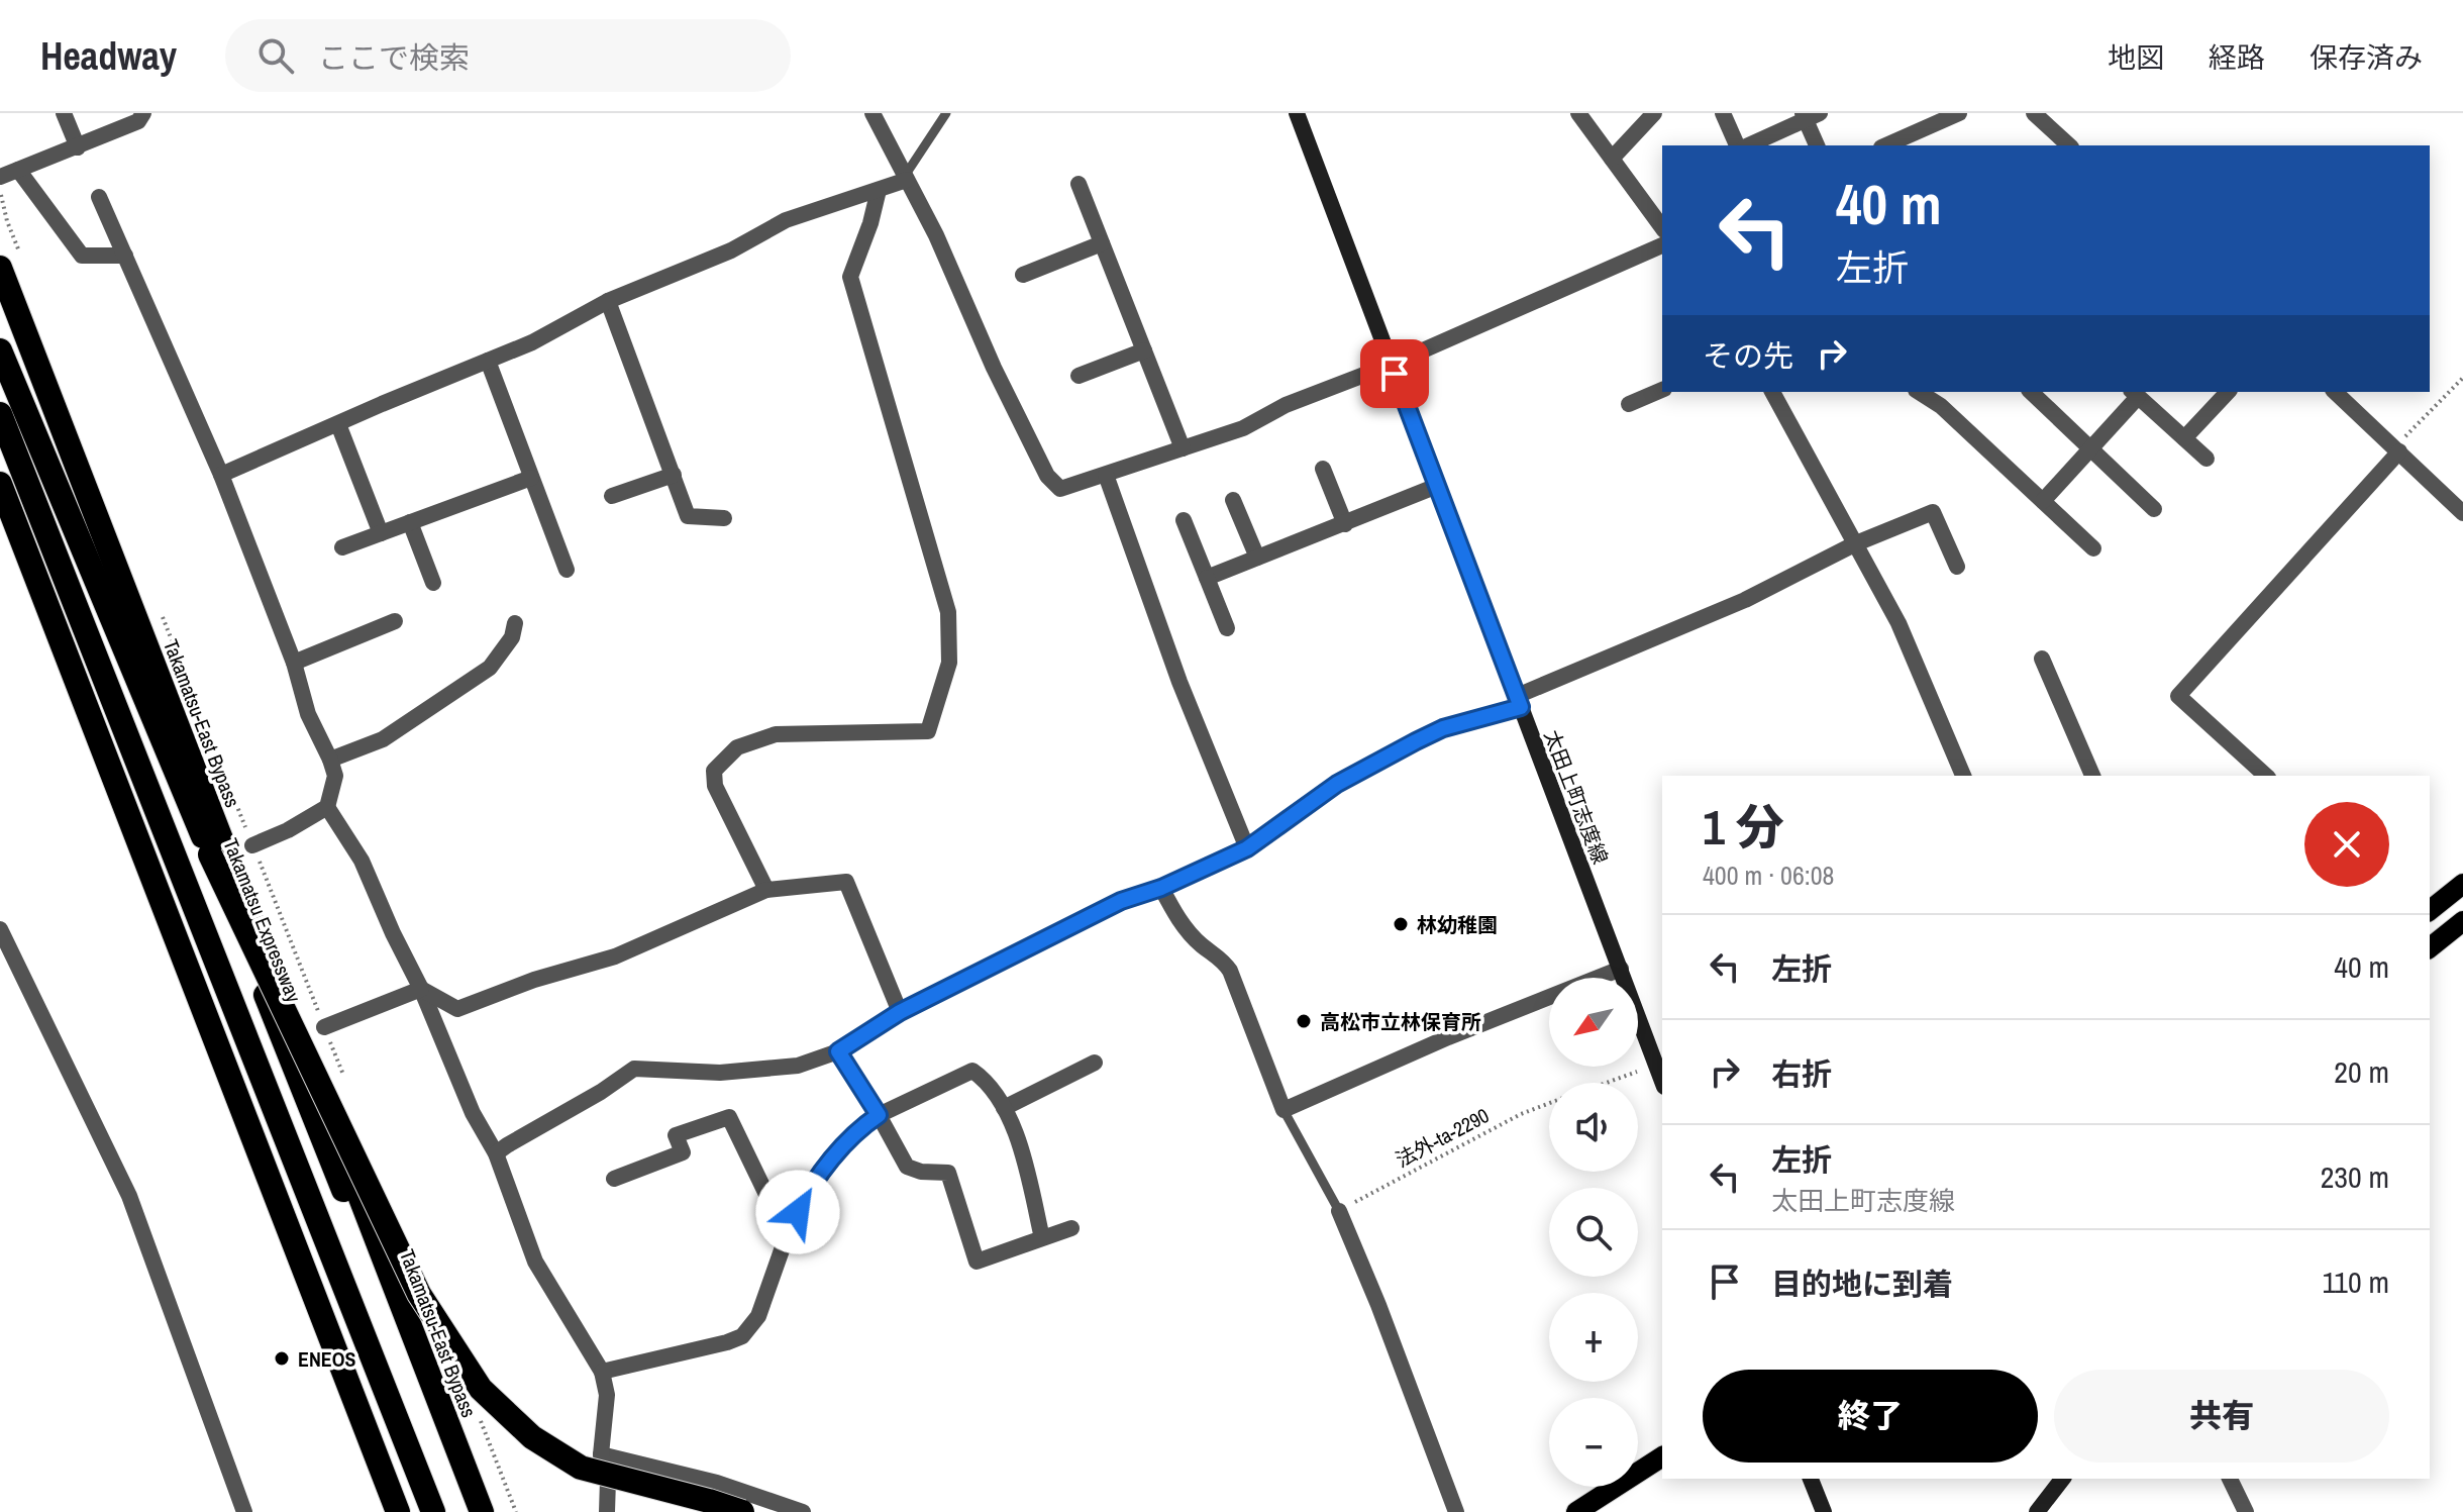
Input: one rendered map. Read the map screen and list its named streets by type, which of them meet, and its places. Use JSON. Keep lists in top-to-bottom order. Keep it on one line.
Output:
{"streets":{"highway":["Takamatsu-East Bypass","Takamatsu Expressway"],"main road":["太田上町志度線"],"path":["法外-ta-2290"]},"crossings":[["太田上町志度線","法外-ta-2290"]],"places":["林幼稚園","高松市立林保育所","ENEOS"],"north":"bottom left","page":{"header":"Headway","search":"ここで検索","nav":["地図","経路","保存済み"],"turn":["40 m","左折"],"then":"その先","heading":["1 分","400 m · 06:08"],"list":[{"name":"左折","value":"40 m"},{"name":"右折","value":"20 m"},{"name":"左折","note":"太田上町志度線","value":"230 m"},{"name":"目的地に到着","value":"110 m"}],"map_buttons":["+","−"],"buttons":["終了","共有"]}}
